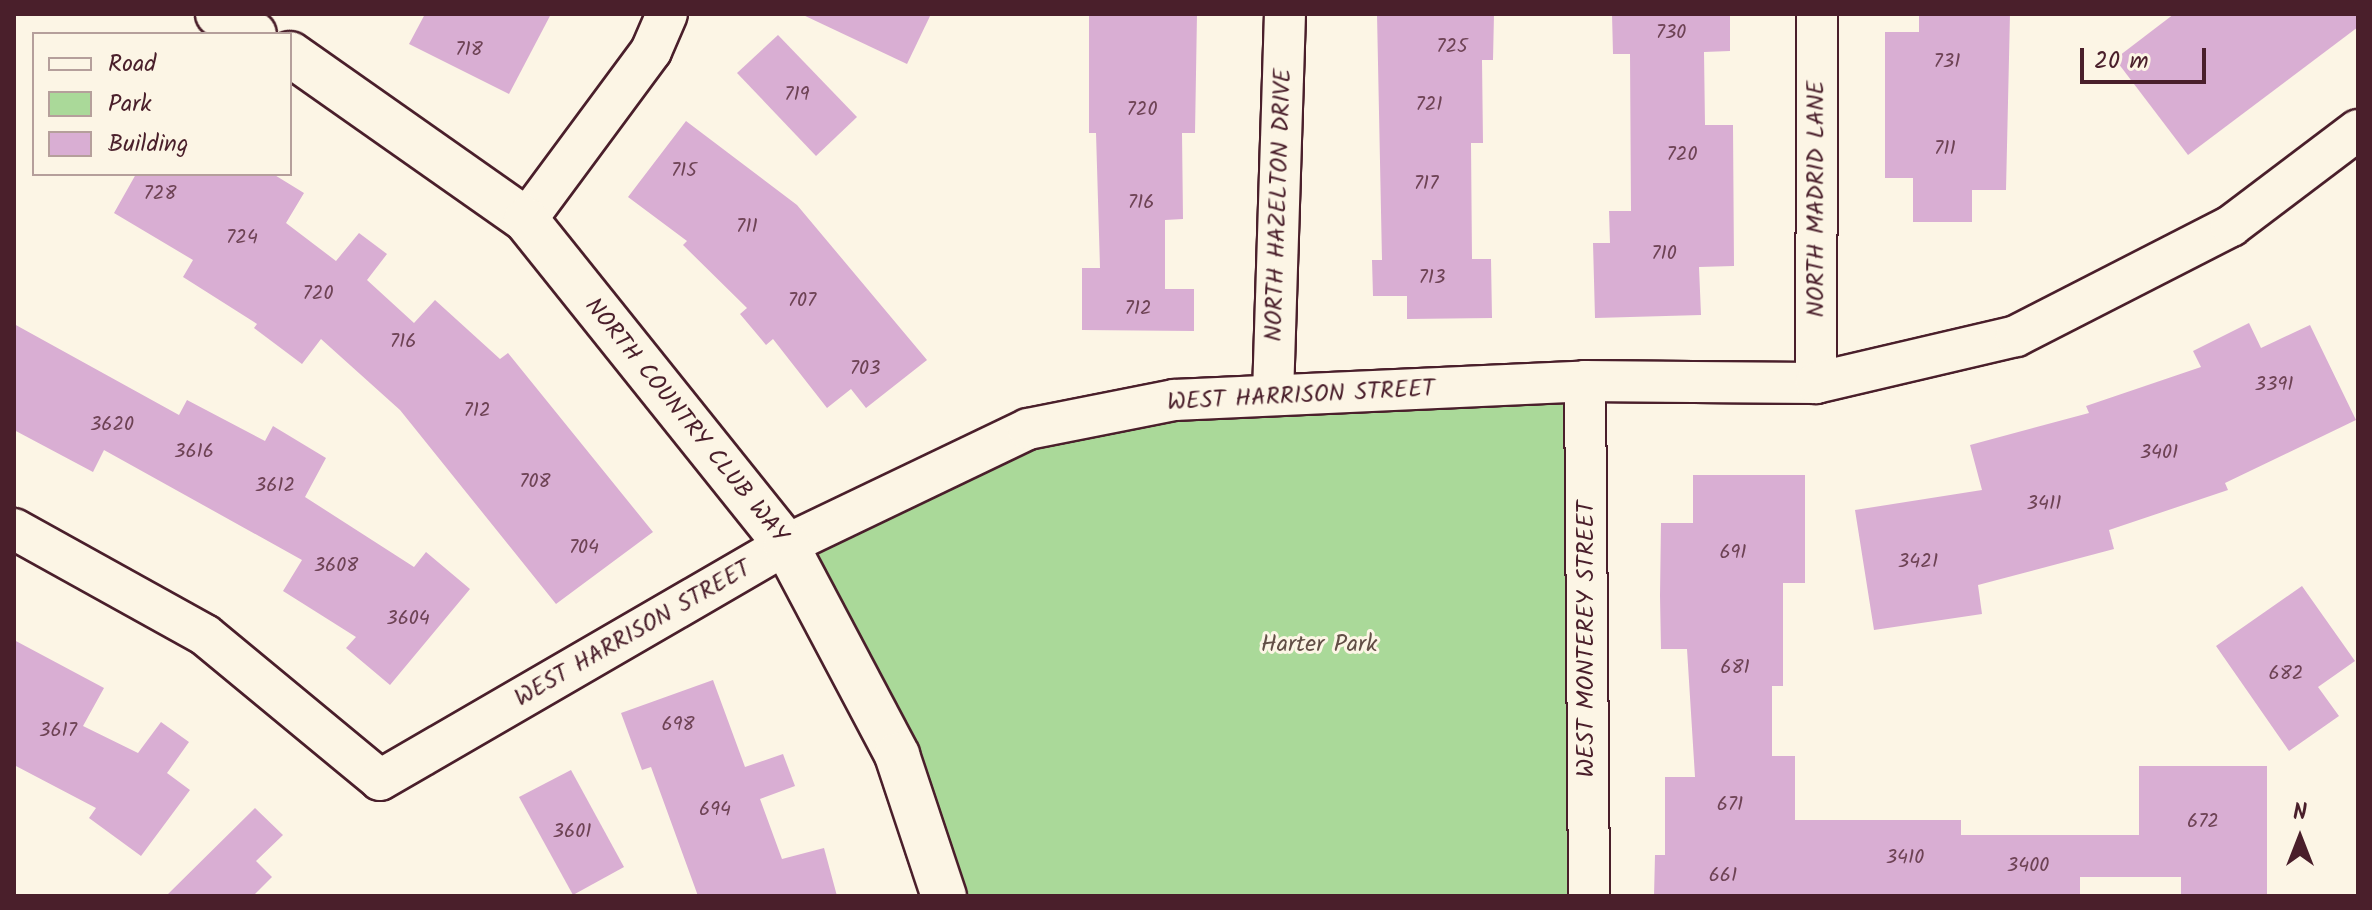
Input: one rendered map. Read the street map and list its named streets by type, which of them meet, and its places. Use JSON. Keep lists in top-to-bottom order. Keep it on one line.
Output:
{"streets":{"street":["NORTH MADRID LANE","NORTH HAZELTON DRIVE","WEST HARRISON STREET","NORTH COUNTRY CLUB WAY","WEST MONTEREY STREET"]},"crossings":[["NORTH MADRID LANE","WEST HARRISON STREET"],["NORTH HAZELTON DRIVE","WEST HARRISON STREET"],["WEST HARRISON STREET","NORTH COUNTRY CLUB WAY"],["WEST HARRISON STREET","WEST MONTEREY STREET"]],"parks":["Harter Park"],"house_numbers":["730","725","718","731","719","721","720","711","720","715","717","728","716","711","724","710","713","720","707","712","716","703","3391","712","3620","3616","3401","708","3612","3411","704","691","3421","3608","3604","681","682","698","3617","671","694","672","3601","3410","3400","661"],"legend":["Road","Park","Building"],"scale_bar":"20 m","north":"top"}
